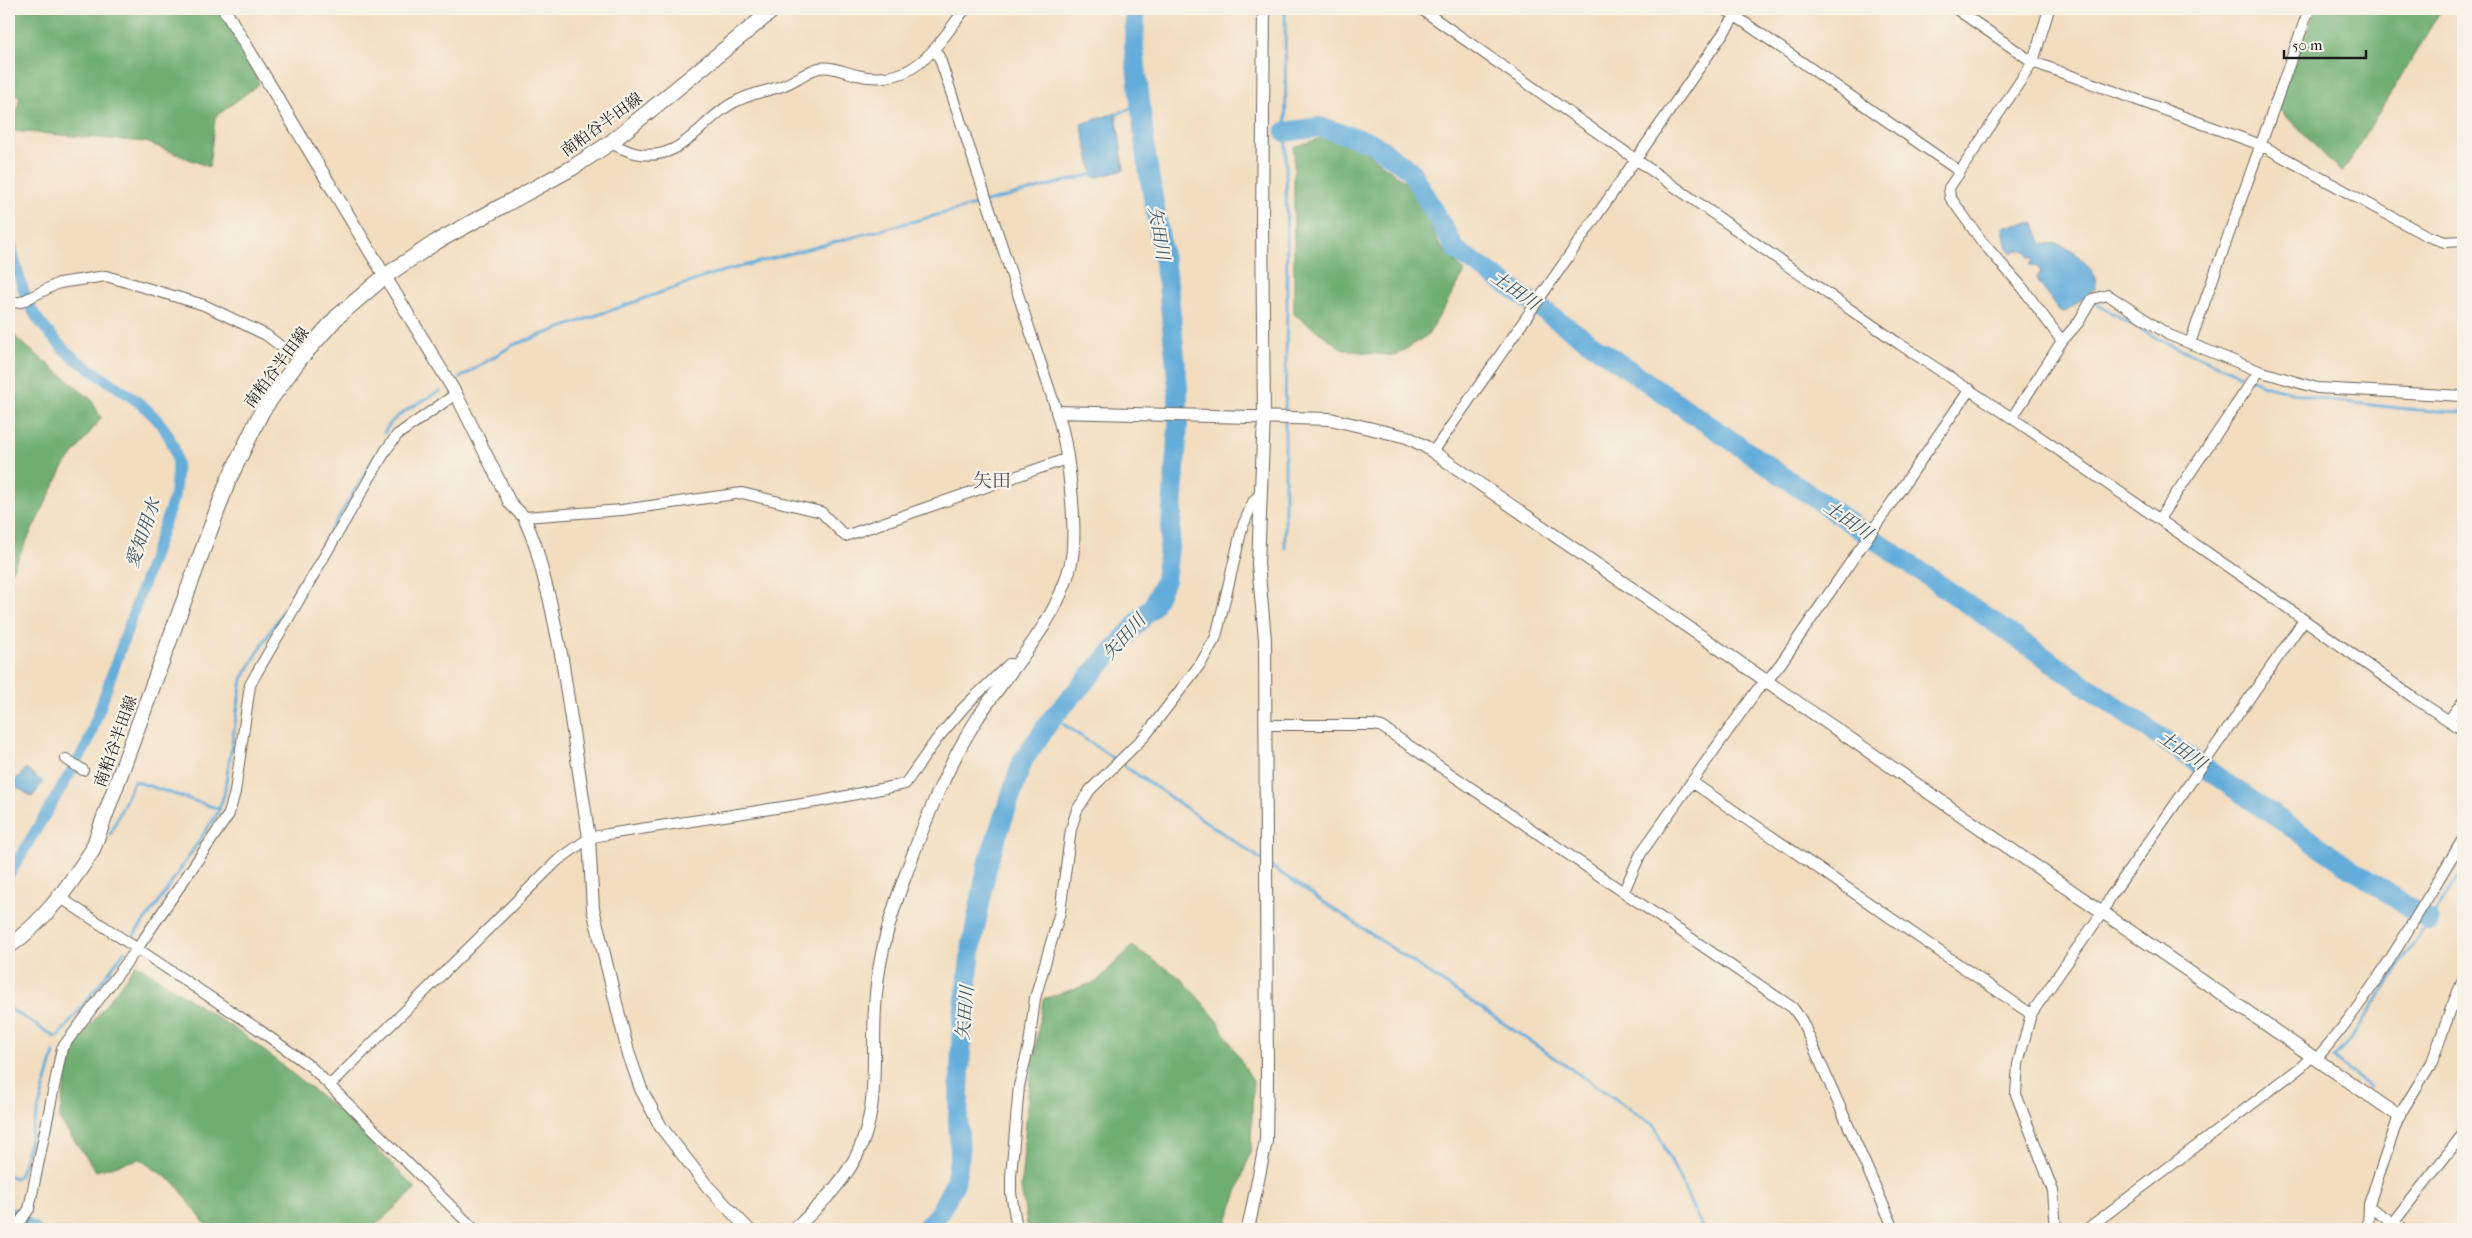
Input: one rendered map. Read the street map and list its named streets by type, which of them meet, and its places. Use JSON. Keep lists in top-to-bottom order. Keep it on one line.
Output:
{"streets":{"main road":["南粕谷半田線"]},"districts":["矢田"],"water":["矢田川","土田川","愛知用水"],"scale_bar":"50 m"}
